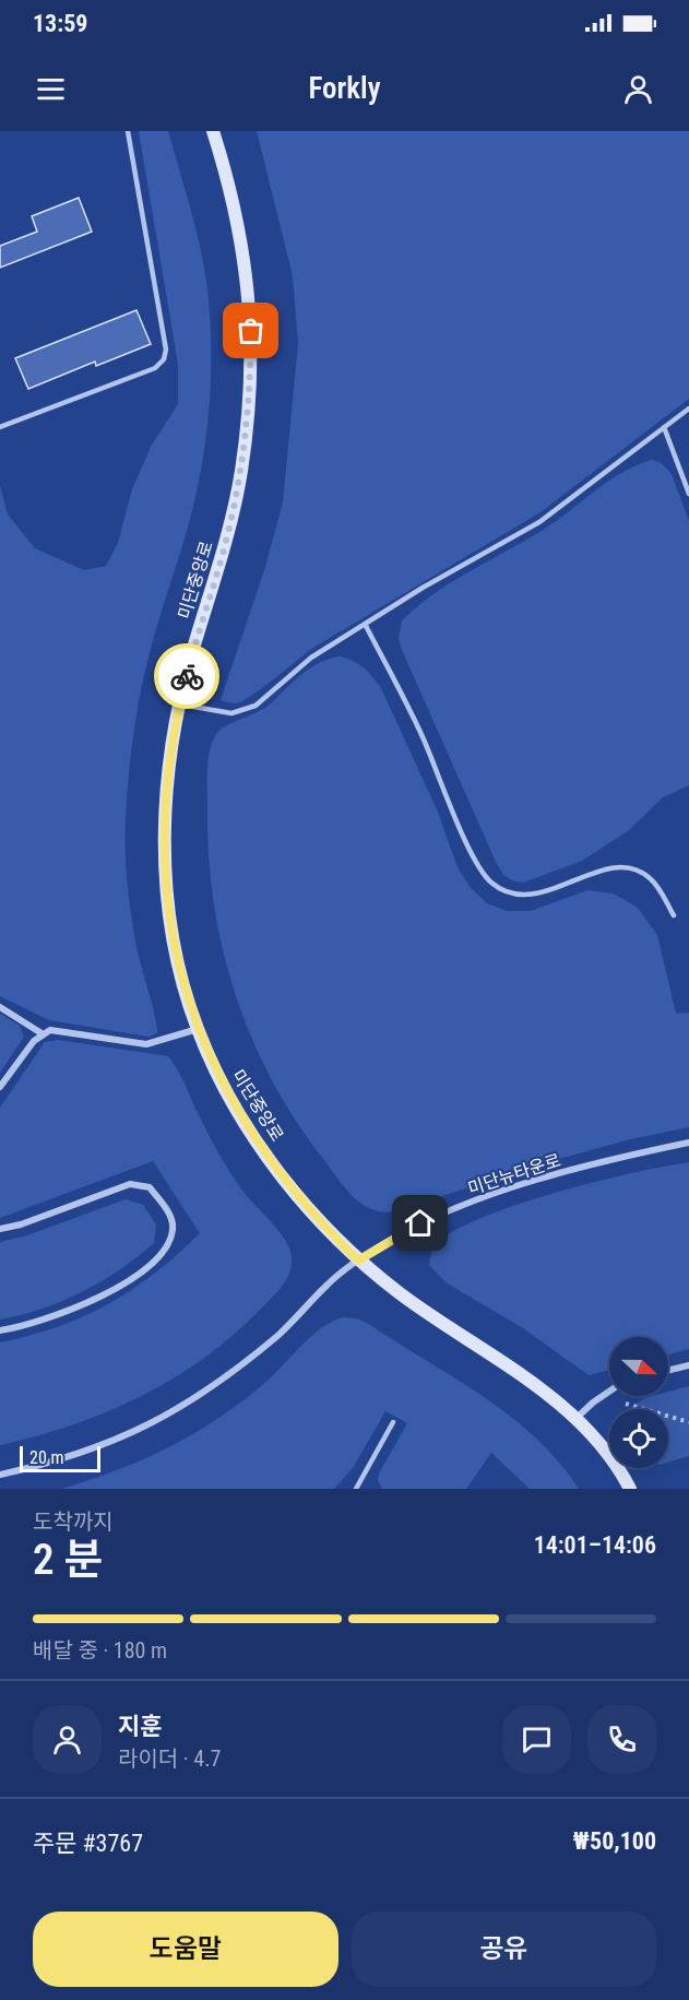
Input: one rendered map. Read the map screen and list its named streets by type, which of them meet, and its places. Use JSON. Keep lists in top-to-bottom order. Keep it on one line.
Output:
{"streets":{"street":["미단중앙로","미단뉴타운로"]},"crossings":[["미단중앙로","미단뉴타운로"]],"scale_bar":"20 m","north":"right","page":{"status":"13:59","header":"Forkly","scale":"20 m","heading":["2 분","도착까지","14:01–14:06"],"panel":["지훈","라이더 · 4.7","주문 #3767","₩50,100"],"bar":"배달 중 · 180 m","buttons":["도움말","공유"]}}
